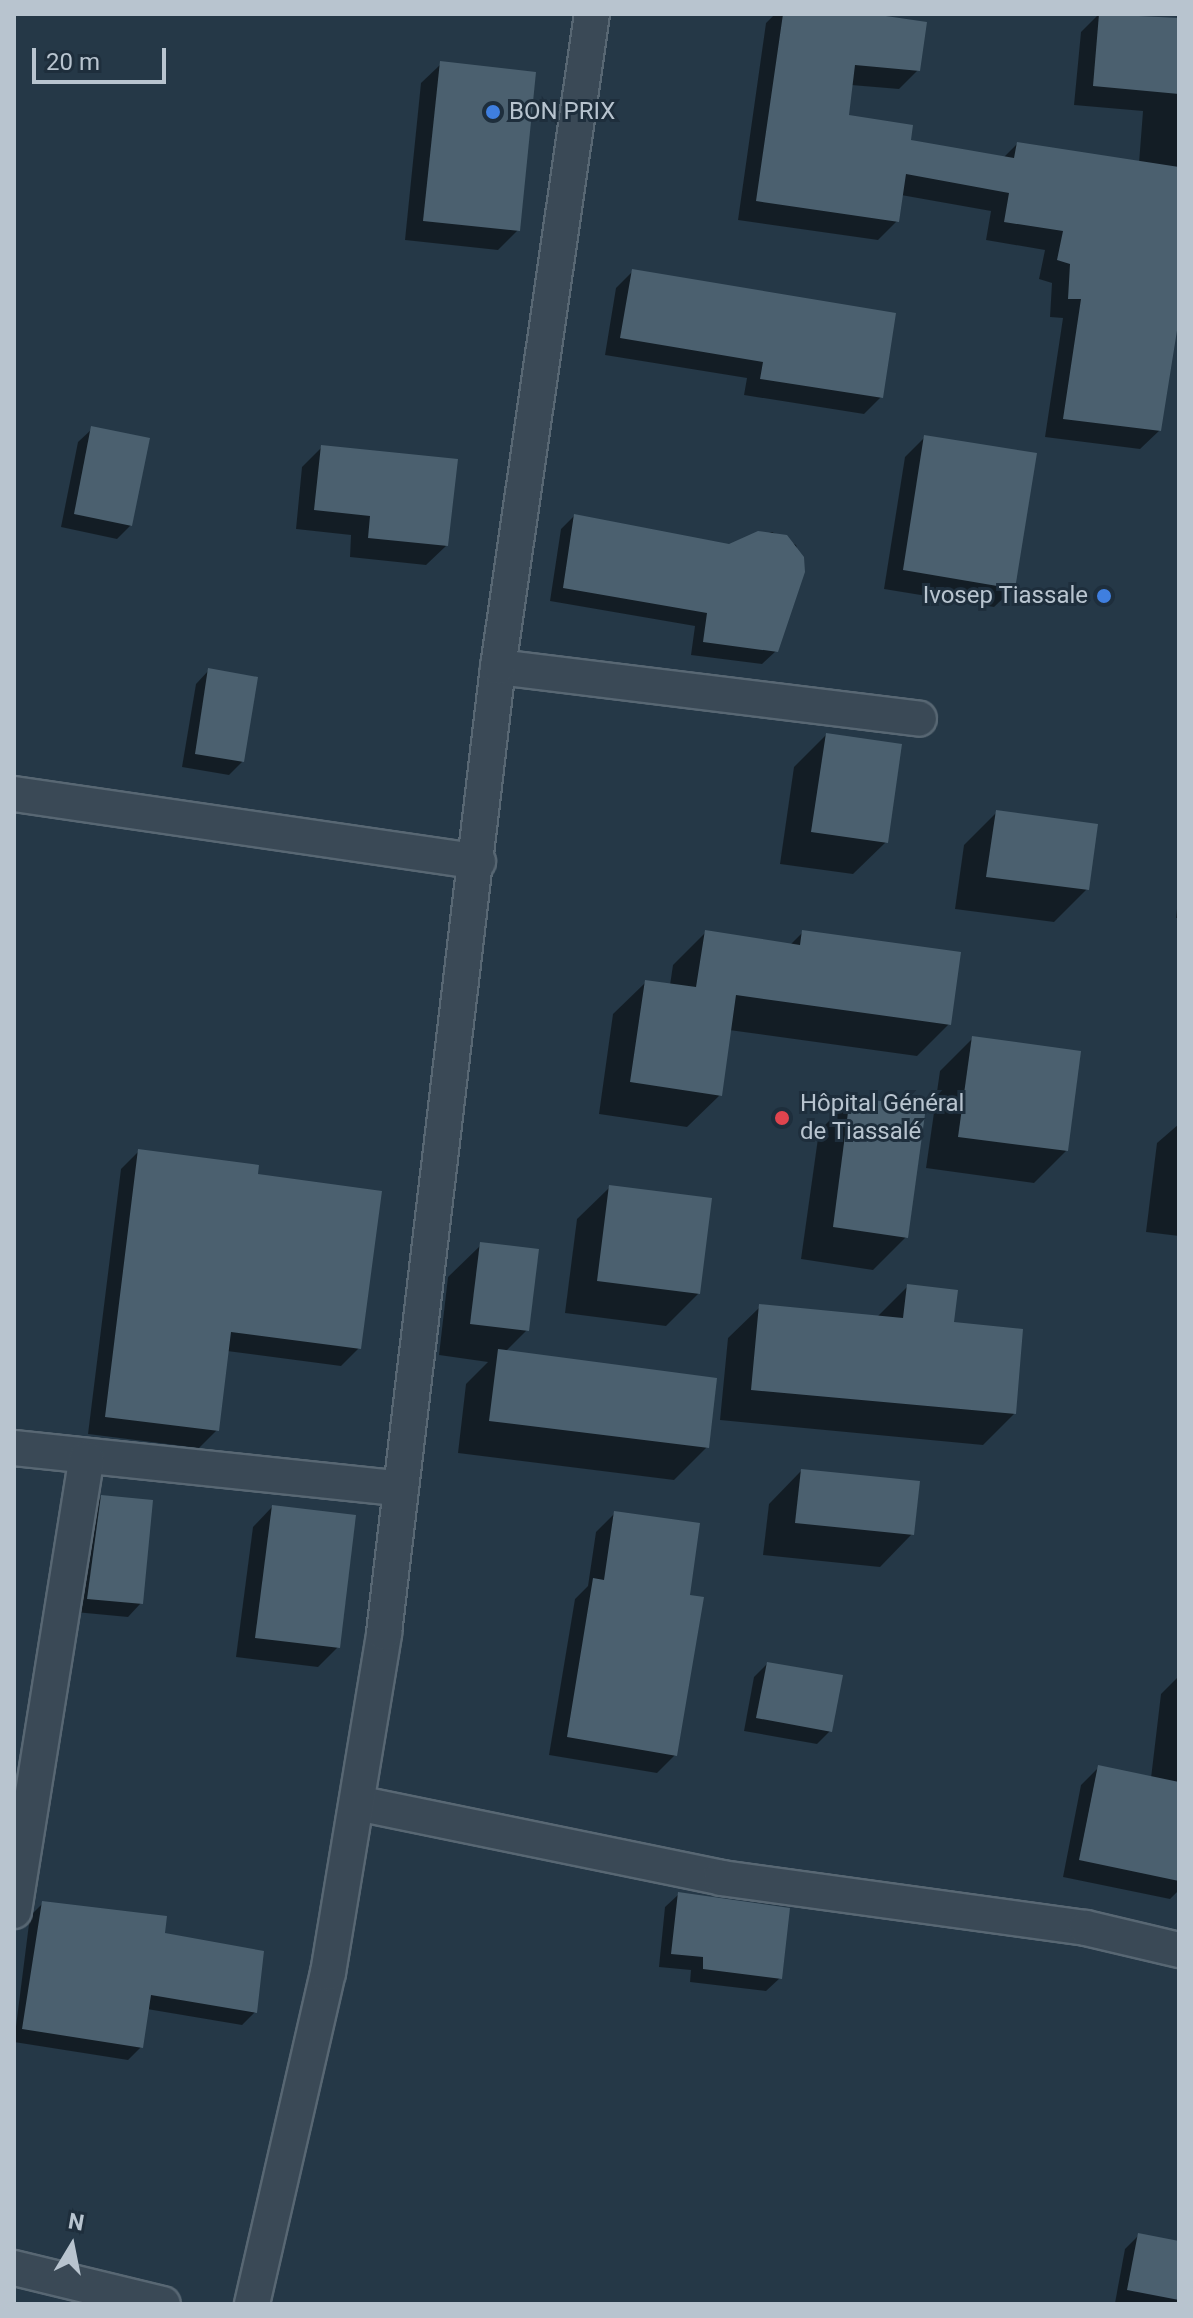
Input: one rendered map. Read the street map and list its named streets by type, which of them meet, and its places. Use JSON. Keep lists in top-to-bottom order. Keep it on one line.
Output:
{"places":["BON PRIX","Ivosep Tiassale","Hôpital Général de Tiassalé"],"scale_bar":"20 m","north":"top"}
